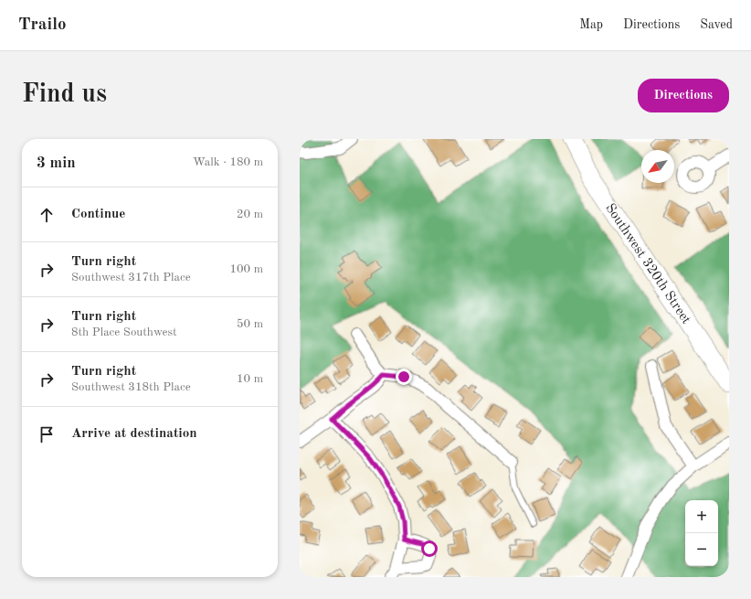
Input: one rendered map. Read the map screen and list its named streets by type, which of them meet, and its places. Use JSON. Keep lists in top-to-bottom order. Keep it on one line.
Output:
{"streets":{"main road":["Southwest 320th Street"]},"north":"bottom left","page":{"header":"Trailo","nav":["Map","Directions","Saved"],"buttons":"Directions","title":"Find us","heading":["3 min","Walk · 180 m"],"list":[["Continue","20 m"],["Turn right","Southwest 317th Place","100 m"],["Turn right","8th Place Southwest","50 m"],["Turn right","Southwest 318th Place","10 m"],"Arrive at destination"],"map_buttons":["+","−"]}}
